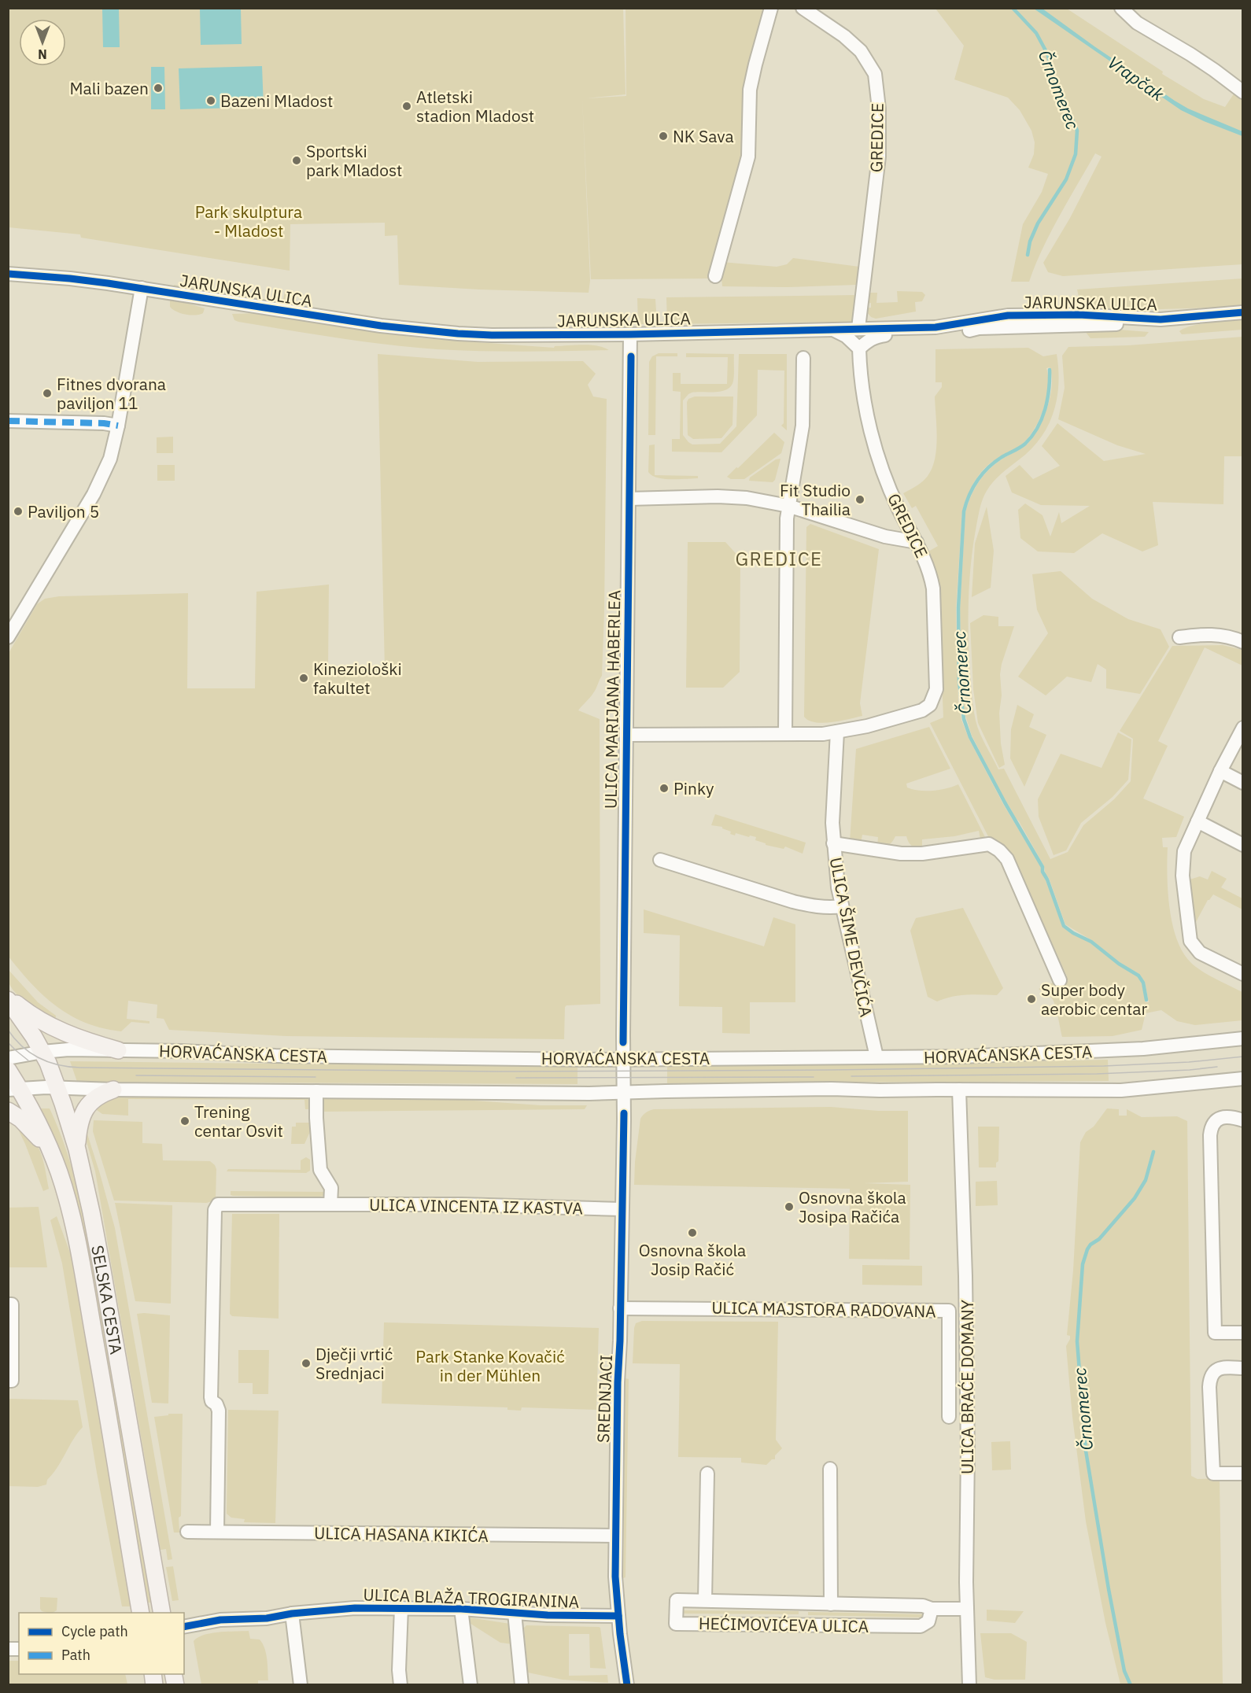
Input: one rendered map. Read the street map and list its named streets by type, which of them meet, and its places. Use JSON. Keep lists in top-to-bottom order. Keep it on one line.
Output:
{"streets":{"main road":["SELSKA CESTA"],"street":["GREDICE","JARUNSKA ULICA","ULICA MARIJANA HABERLEA","ULICA ŠIME DEVČIĆA","HORVAĆANSKA CESTA","ULICA VINCENTA IZ KASTVA","ULICA MAJSTORA RADOVANA","ULICA BRAĆE DOMANY","SREDNJACI","ULICA HASANA KIKIĆA","ULICA BLAŽA TROGIRANINA","HEĆIMOVIĆEVA ULICA"]},"crossings":[["GREDICE","JARUNSKA ULICA"],["GREDICE","ULICA ŠIME DEVČIĆA"],["JARUNSKA ULICA","ULICA MARIJANA HABERLEA"],["ULICA MARIJANA HABERLEA","HORVAĆANSKA CESTA"],["ULICA MARIJANA HABERLEA","SREDNJACI"],["ULICA ŠIME DEVČIĆA","HORVAĆANSKA CESTA"],["HORVAĆANSKA CESTA","SELSKA CESTA"],["HORVAĆANSKA CESTA","ULICA BRAĆE DOMANY"],["HORVAĆANSKA CESTA","SREDNJACI"],["ULICA VINCENTA IZ KASTVA","SREDNJACI"],["ULICA VINCENTA IZ KASTVA","ULICA HASANA KIKIĆA"],["ULICA MAJSTORA RADOVANA","SREDNJACI"],["ULICA BRAĆE DOMANY","HEĆIMOVIĆEVA ULICA"],["SREDNJACI","ULICA HASANA KIKIĆA"],["SREDNJACI","ULICA BLAŽA TROGIRANINA"]],"districts":["GREDICE"],"water":["Vrapčak","Črnomerec"],"parks":["Park skulptura - Mladost","Park Stanke Kovačić in der Mühlen"],"places":["Mali bazen","Bazeni Mladost","Atletski stadion Mladost","NK Sava","Sportski park Mladost","Fitnes dvorana paviljon 11","Fit Studio Thailia","Paviljon 5","Kineziološki fakultet","Pinky","Super body aerobic centar","Trening centar Osvit","Osnovna škola Josipa Račića","Osnovna škola Josip Račić","Dječji vrtić Srednjaci"],"legend":["Cycle path","Path"],"north":"bottom"}
